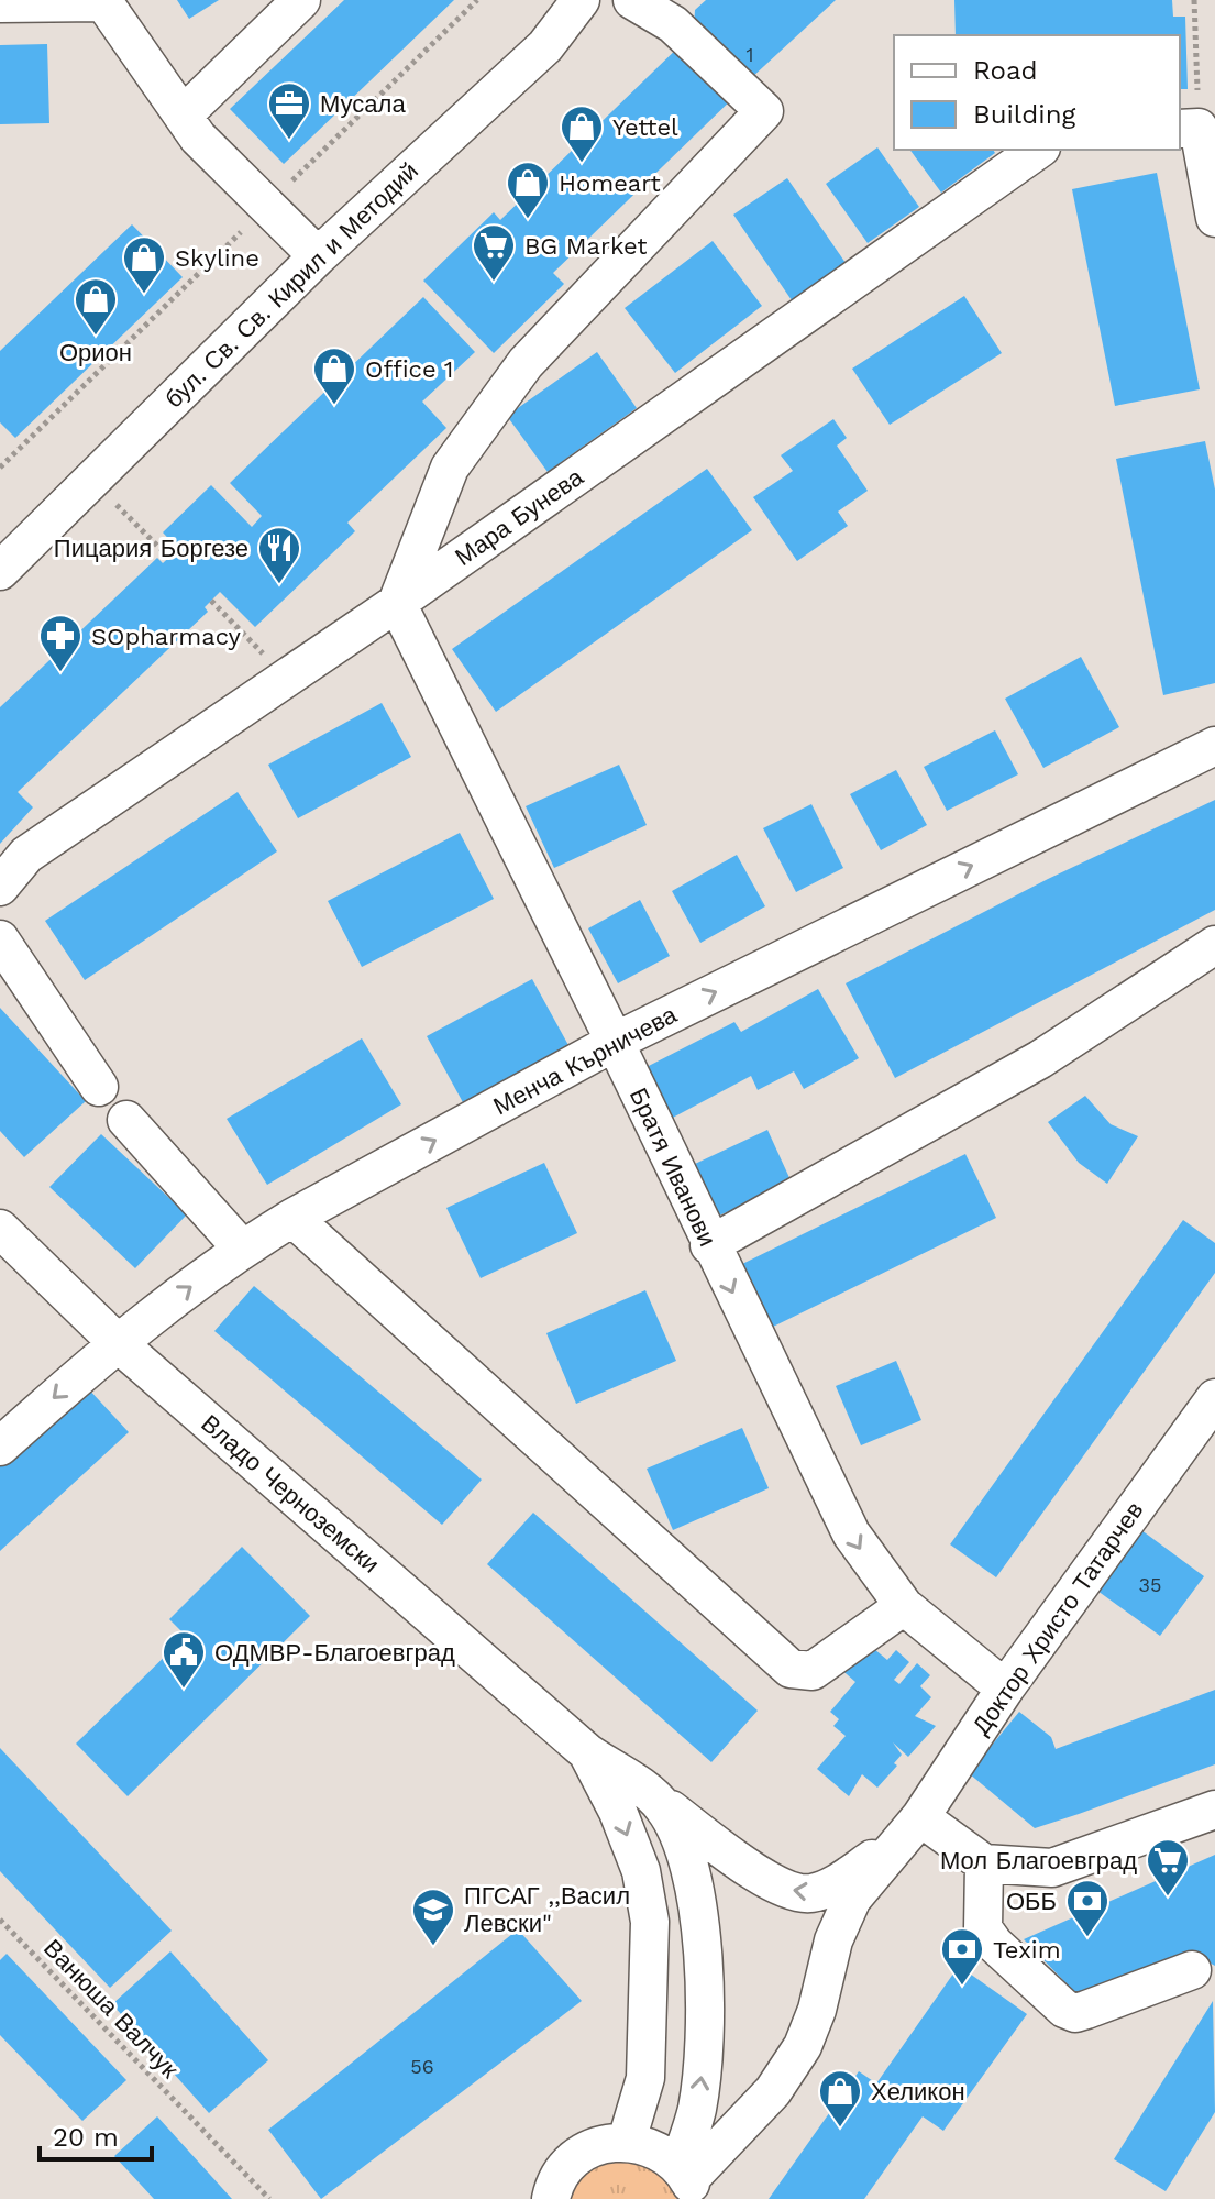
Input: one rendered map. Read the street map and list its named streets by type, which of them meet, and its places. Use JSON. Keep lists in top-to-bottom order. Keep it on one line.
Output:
{"streets":{"street":["бул. Св. Св. Кирил и Методий","Мара Бунева","Менча Кърничева","Братя Иванови","Владо Черноземски","Доктор Христо Татарчев"],"path":["Ванюша Валчук"]},"crossings":[["Мара Бунева","Братя Иванови"],["Менча Кърничева","Братя Иванови"],["Менча Кърничева","Владо Черноземски"],["Братя Иванови","Доктор Христо Татарчев"],["Владо Черноземски","Доктор Христо Татарчев"]],"places":{"office":["Мусала"],"shop":["Yettel","Homeart","Skyline","Орион","Office 1","Хеликон"],"supermarket":["BG Market","Мол Благоевград"],"restaurant":["Пицария Боргезе"],"pharmacy":["SOpharmacy"],"public building":["ОДМВР-Благоевград"],"bank":["ОББ","Texim"],"school or university":["ПГСАГ ,,Васил Левски\""]},"house_numbers":["1","35","56"],"legend":["Road","Building"],"scale_bar":"20 m"}
